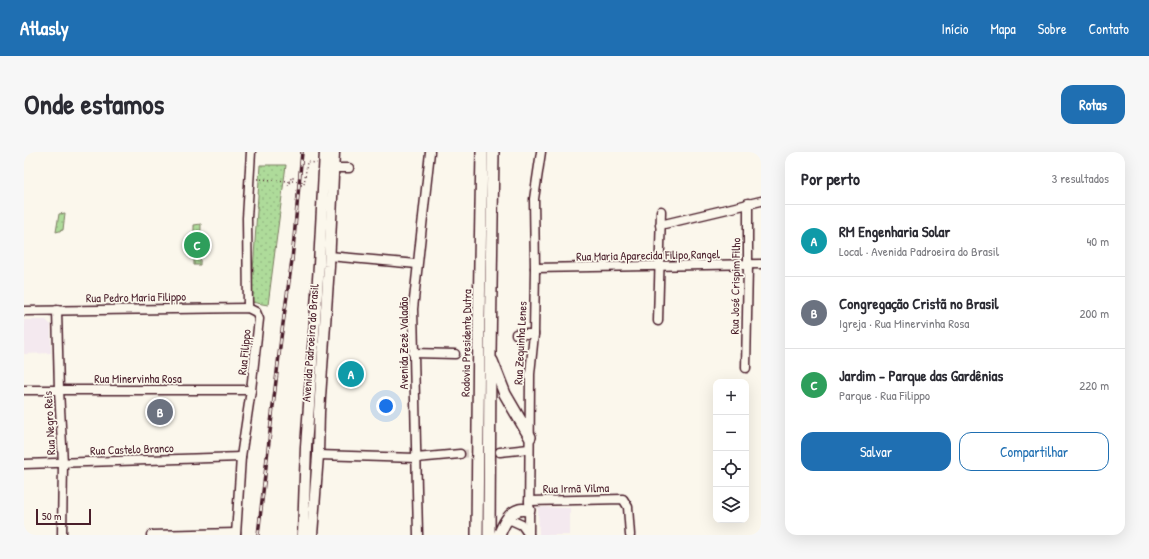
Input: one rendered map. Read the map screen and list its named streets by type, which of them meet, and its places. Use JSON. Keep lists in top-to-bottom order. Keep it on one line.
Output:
{"streets":{"highway":["Rodovia Presidente Dutra"],"main road":["Avenida Padroeira do Brasil"],"street":["Rua Maria Aparecida Filipo Rangel","Rua José Crispim Filho","Rua Pedro Maria Filippo","Avenida Zezé Valadão","Rua Zequinha Lenes","Rua Filippo","Rua Minervinha Rosa","Rua Negro Reis","Rua Castelo Branco","Rua Irmã Vilma"]},"crossings":[["Rua Maria Aparecida Filipo Rangel","Rua José Crispim Filho"],["Rua Maria Aparecida Filipo Rangel","Rua Zequinha Lenes"],["Rua Pedro Maria Filippo","Rua Filippo"],["Rua Pedro Maria Filippo","Rua Negro Reis"],["Rua Zequinha Lenes","Rua Irmã Vilma"],["Rua Filippo","Rua Minervinha Rosa"],["Rua Filippo","Rua Castelo Branco"],["Rua Minervinha Rosa","Rua Negro Reis"],["Rua Negro Reis","Rua Castelo Branco"]],"scale_bar":"50 m","page":{"header":"Atlasly","nav":["Início","Mapa","Sobre","Contato"],"title":"Onde estamos","buttons":["Rotas",["Salvar","Compartilhar"]],"heading":["Por perto","3 resultados"],"list":[{"mark":"A","name":"RM Engenharia Solar","note":"Local · Avenida Padroeira do Brasil","value":"40 m"},{"mark":"B","name":"Congregação Cristã no Brasil","note":"Igreja · Rua Minervinha Rosa","value":"200 m"},{"mark":"C","name":"Jardim - Parque das Gardênias","note":"Parque · Rua Filippo","value":"220 m"}],"pins":["C","A","B"],"map_buttons":["+","−"],"scale":"50 m"}}
